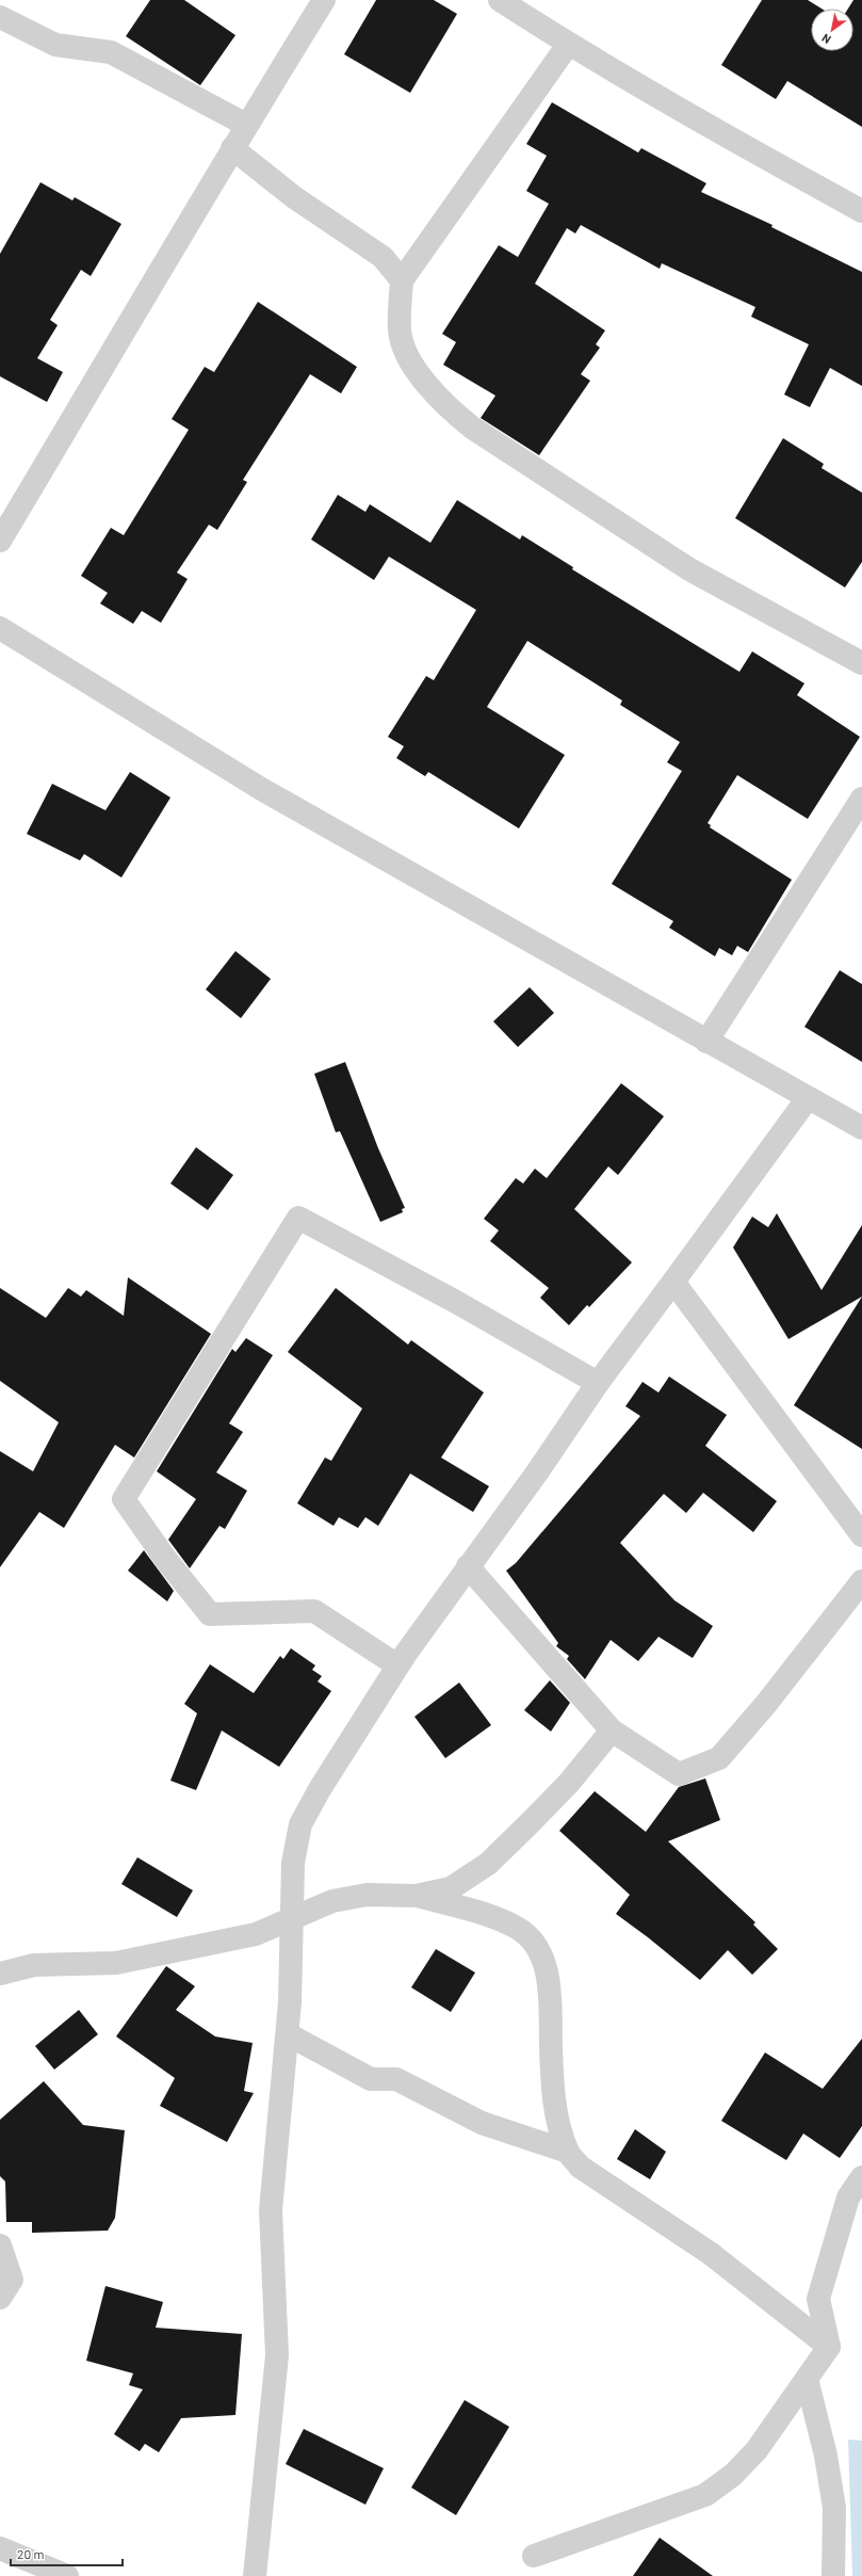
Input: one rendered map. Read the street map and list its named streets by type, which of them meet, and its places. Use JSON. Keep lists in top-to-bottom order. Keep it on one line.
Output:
{"scale_bar":"20 m","north":"bottom left"}
